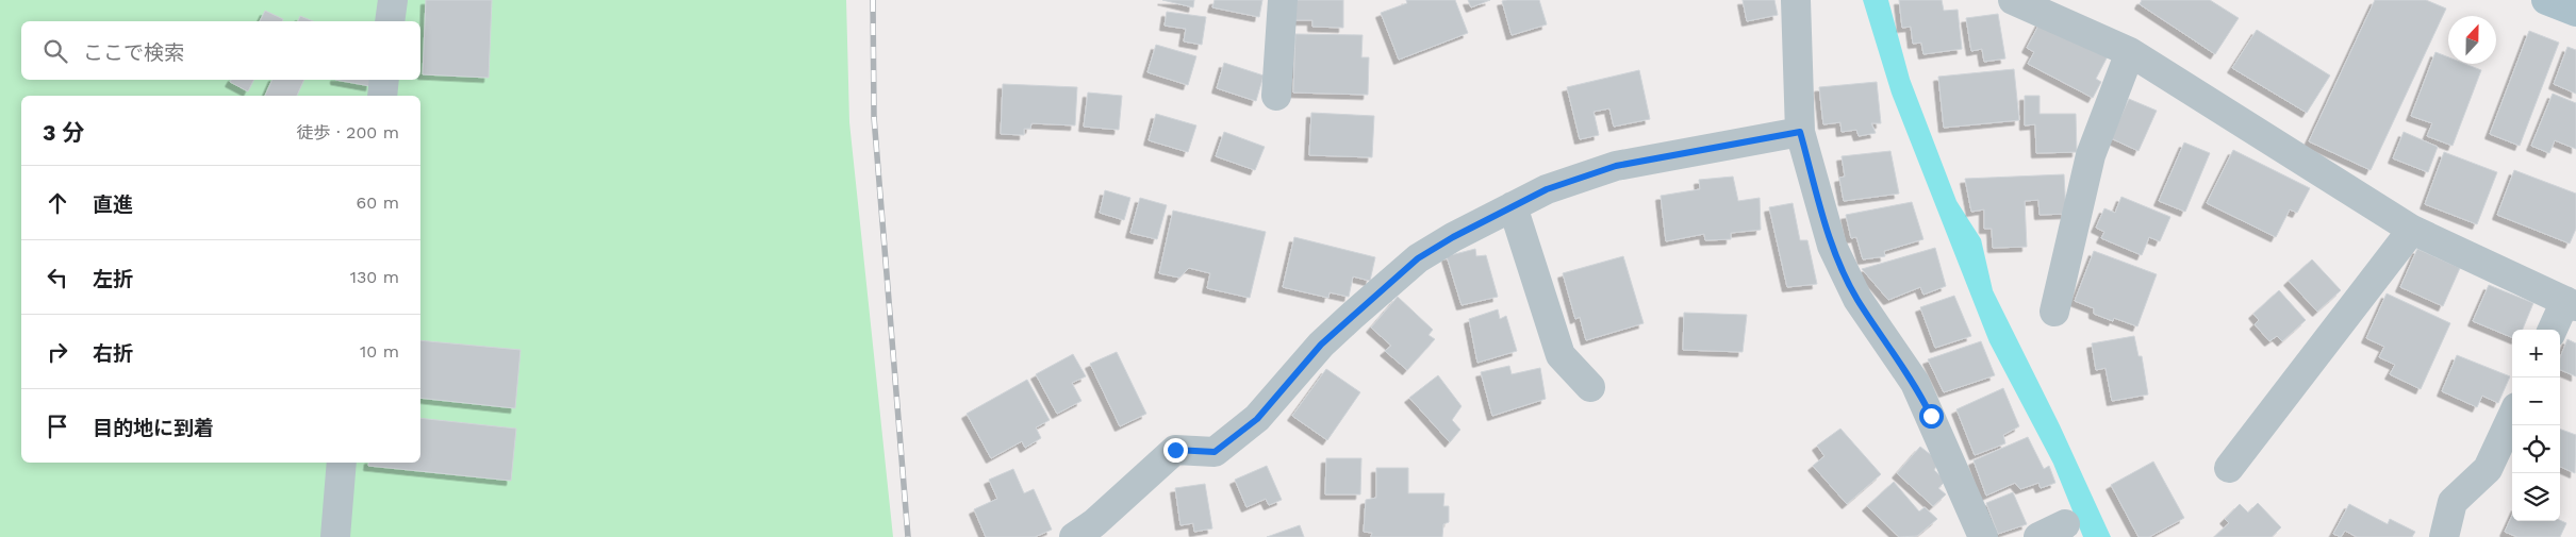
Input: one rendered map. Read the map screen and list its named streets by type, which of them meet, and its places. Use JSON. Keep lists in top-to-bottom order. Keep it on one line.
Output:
{"north":"top","page":{"search":"ここで検索","heading":["3 分","徒歩 · 200 m"],"list":[["直進","60 m"],["左折","130 m"],["右折","10 m"],"目的地に到着"],"map_buttons":["+","−"]}}
